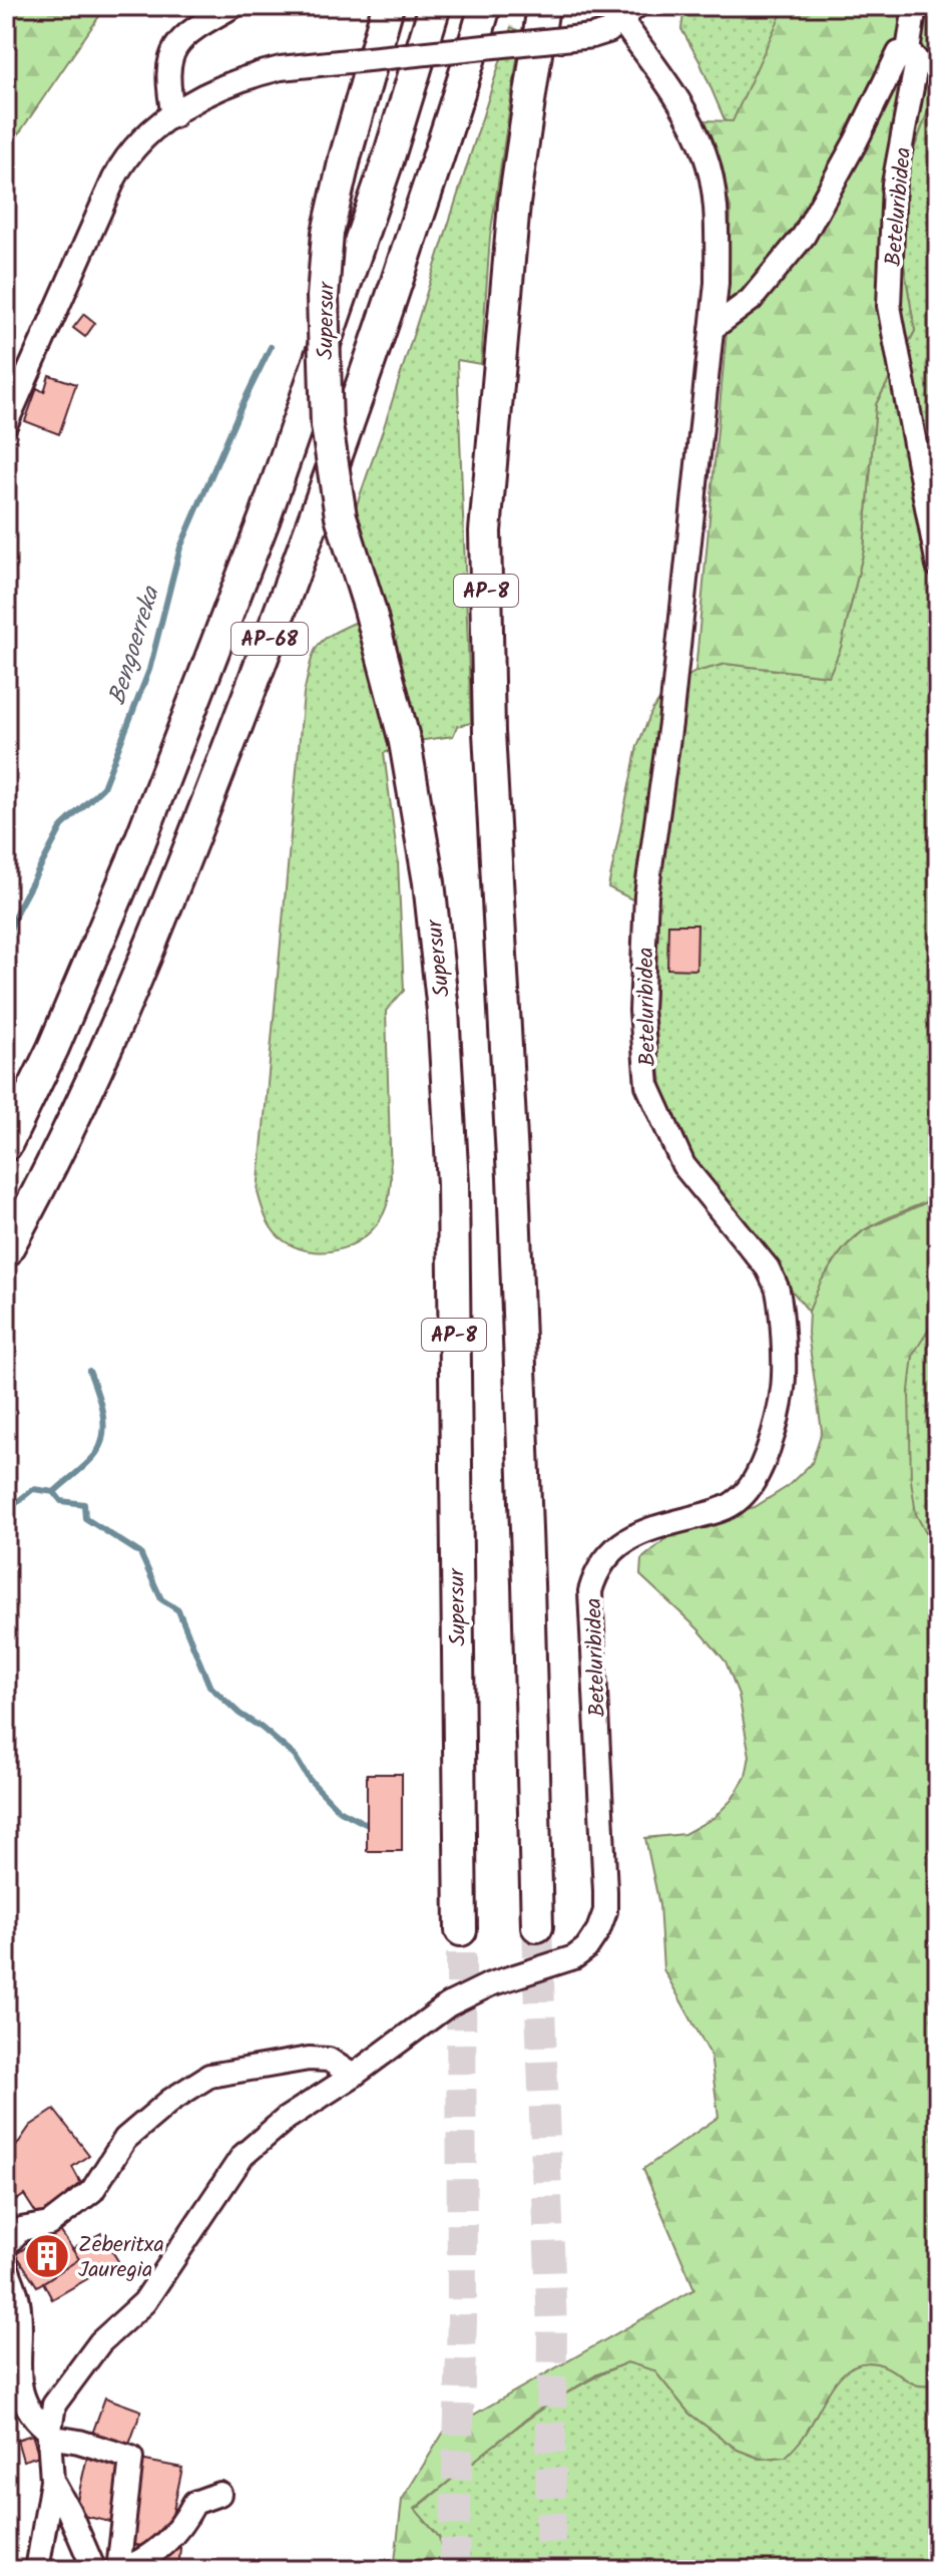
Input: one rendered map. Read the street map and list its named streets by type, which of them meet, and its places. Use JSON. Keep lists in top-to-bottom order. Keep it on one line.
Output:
{"streets":{"highway":["Supersur","AP-8","AP-68"],"street":["Beteluribidea"]},"water":["Bengoerreka"],"places":{"building":["Zeberitxa Jauregia"]}}
